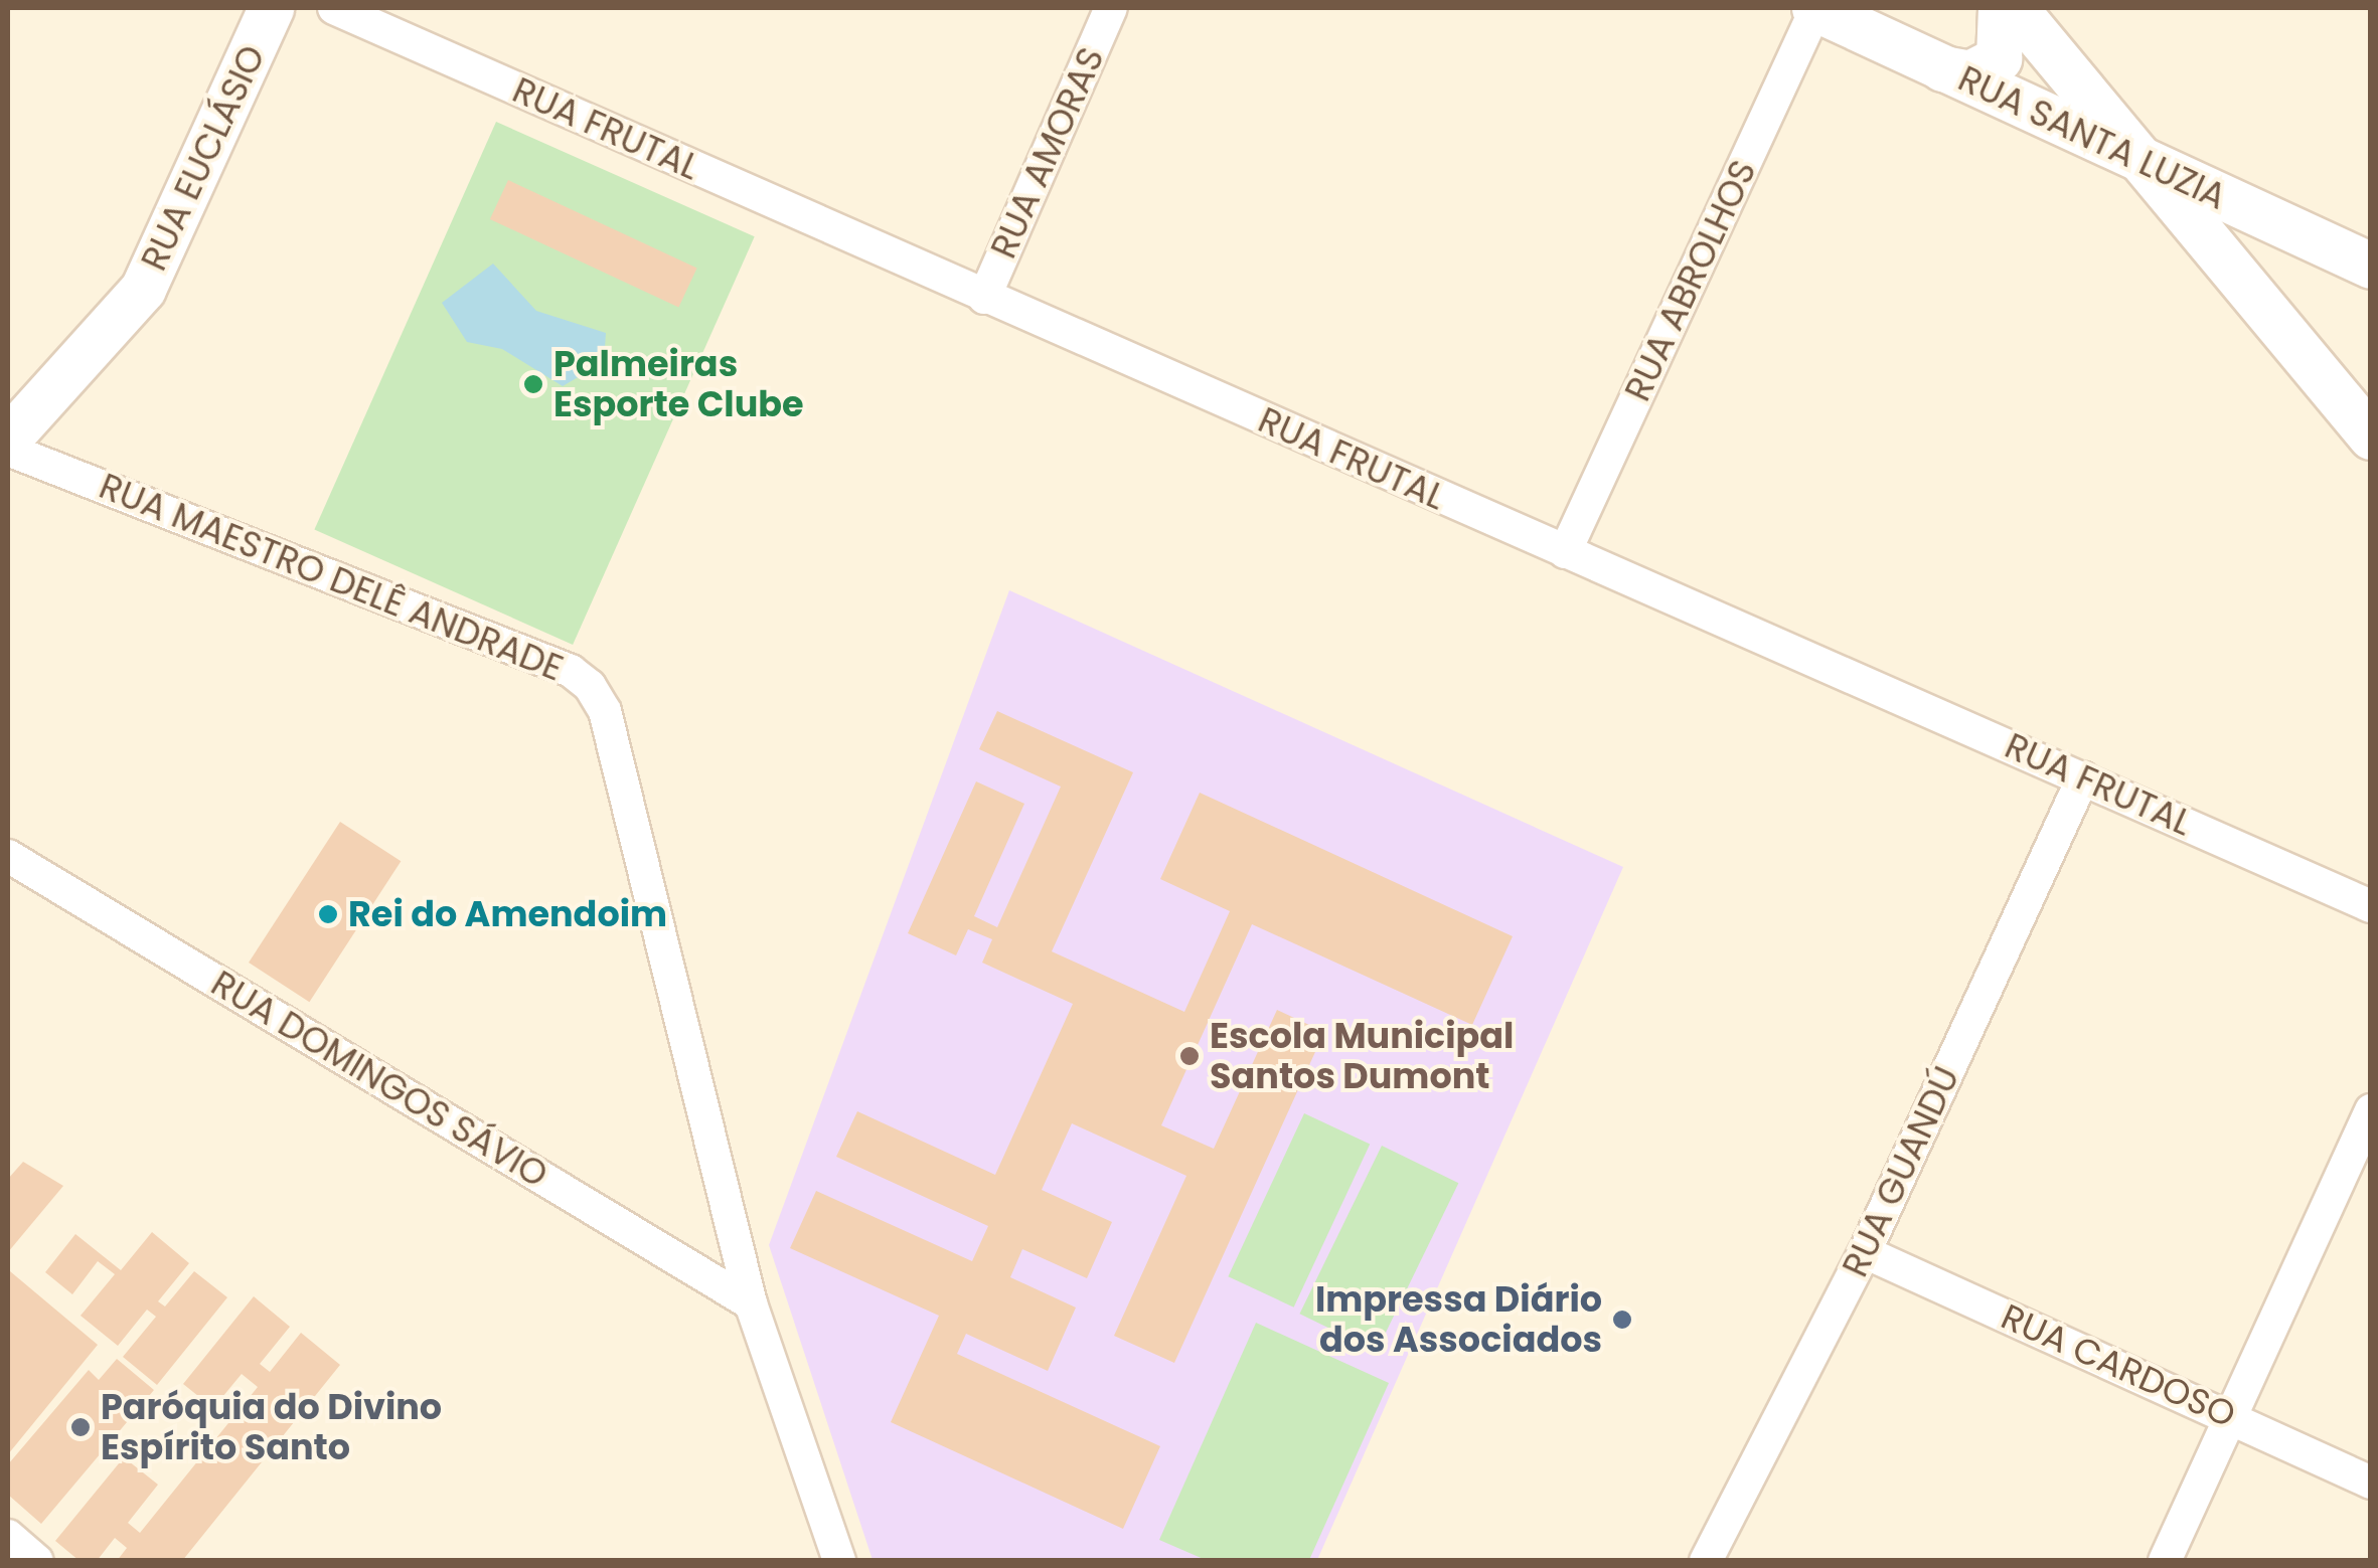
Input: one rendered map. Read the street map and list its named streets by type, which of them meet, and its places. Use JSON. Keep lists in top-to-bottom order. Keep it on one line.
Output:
{"streets":{"street":["RUA FRUTAL","RUA SANTA LUZIA","RUA AMORAS","RUA EUCLÁSIO","RUA ABROLHOS","RUA MAESTRO DELÊ ANDRADE","RUA DOMINGOS SÁVIO","RUA GUANDÚ","RUA CARDOSO"]},"crossings":[["RUA FRUTAL","RUA AMORAS"],["RUA FRUTAL","RUA ABROLHOS"],["RUA FRUTAL","RUA GUANDÚ"],["RUA SANTA LUZIA","RUA ABROLHOS"],["RUA MAESTRO DELÊ ANDRADE","RUA DOMINGOS SÁVIO"],["RUA GUANDÚ","RUA CARDOSO"]],"places":["Palmeiras Esporte Clube","Rei do Amendoim","Escola Municipal Santos Dumont","Impressa Diário dos Associados","Paróquia do Divino Espírito Santo"]}
